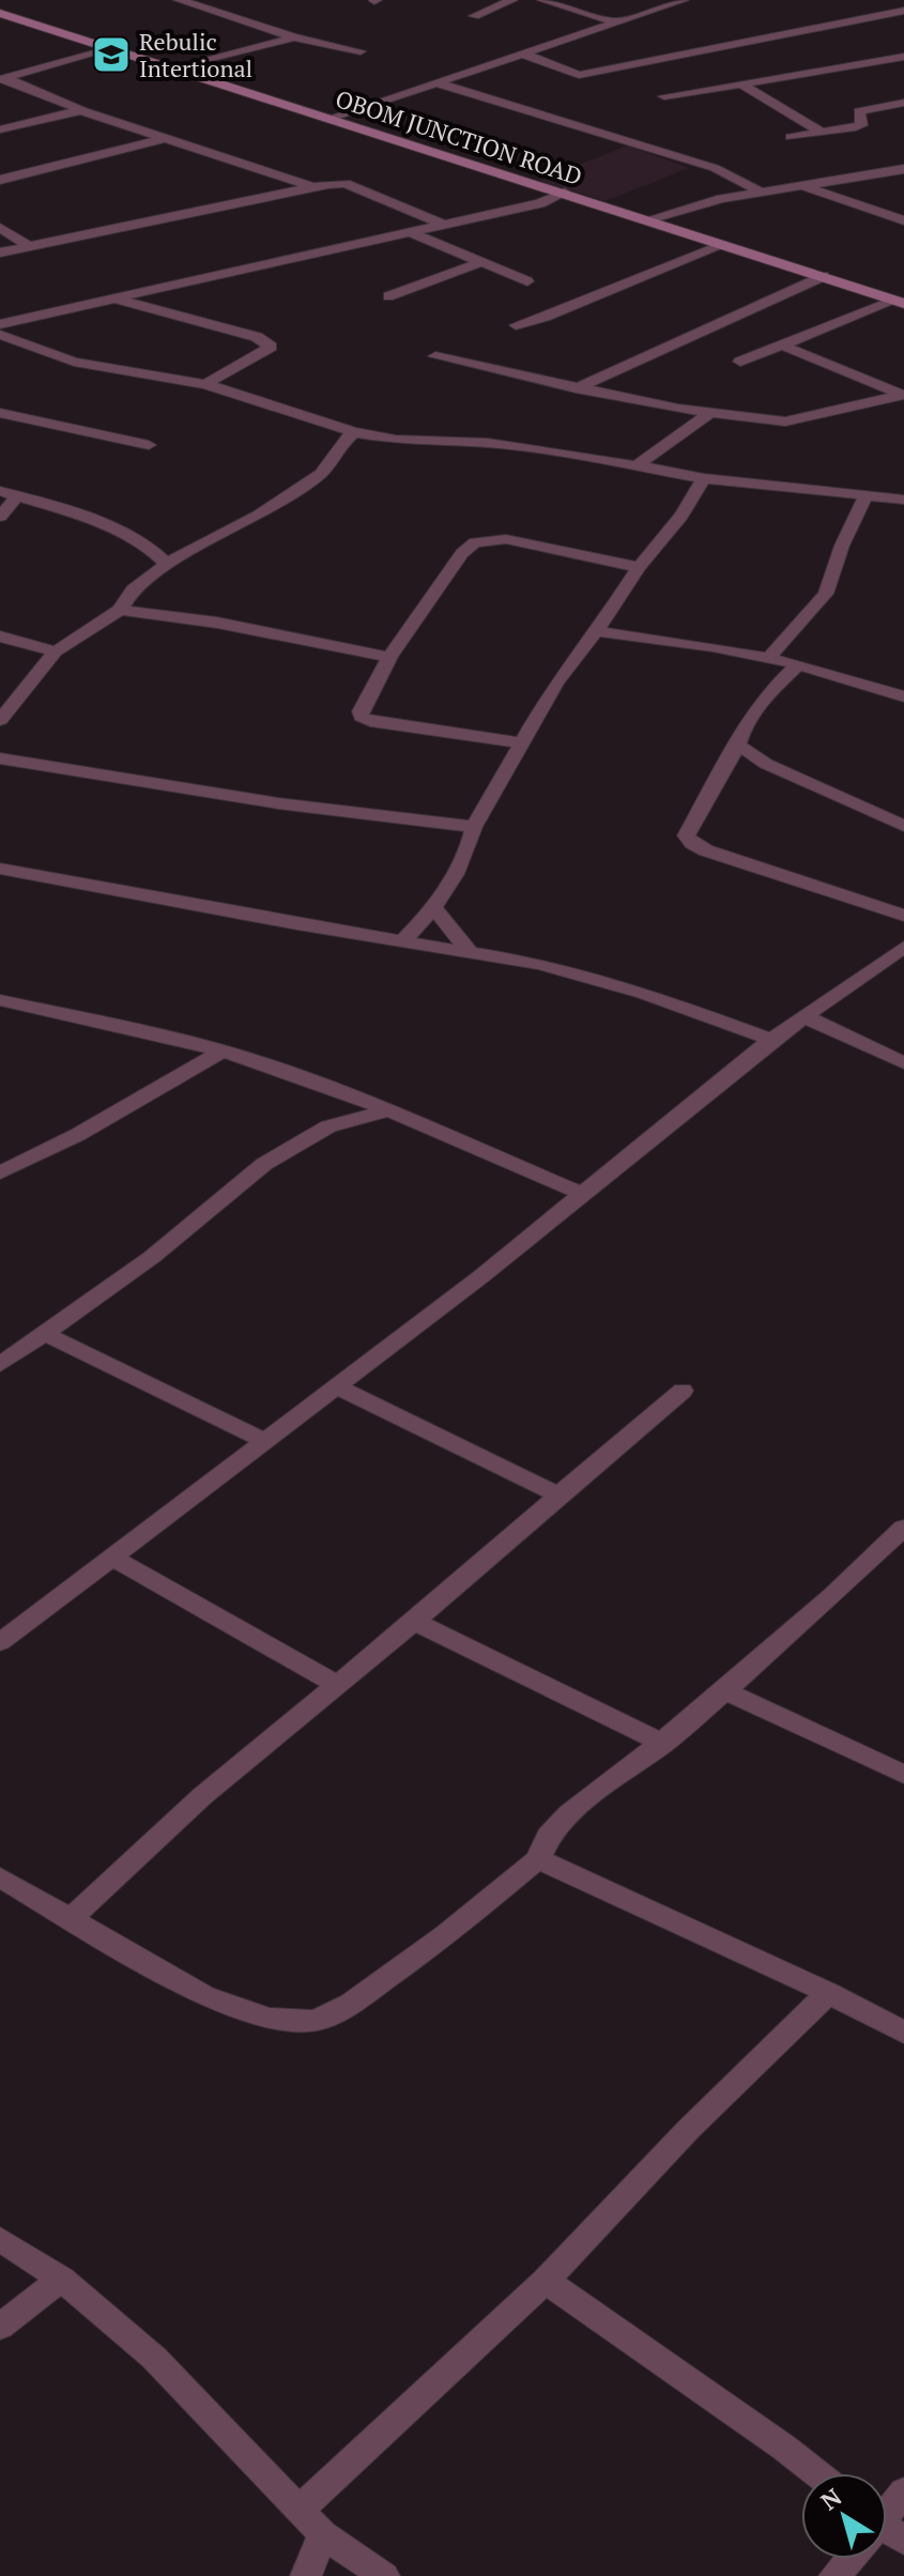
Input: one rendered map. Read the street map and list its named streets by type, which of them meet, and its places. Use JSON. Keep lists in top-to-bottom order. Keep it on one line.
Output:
{"streets":{"main road":["OBOM JUNCTION ROAD"]},"places":{"school or university":["Rebulic Intertional"]},"north":"top left"}
